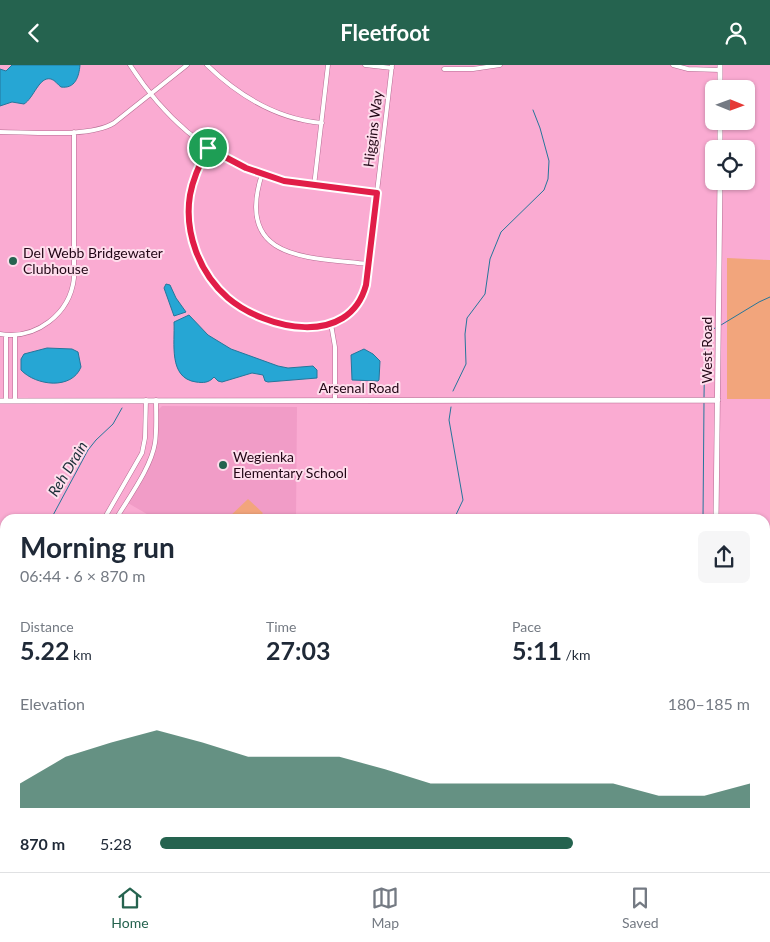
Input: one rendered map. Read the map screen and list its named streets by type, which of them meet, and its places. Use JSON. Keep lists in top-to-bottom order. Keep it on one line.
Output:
{"streets":{"street":["Higgins Way","West Road","Arsenal Road"]},"crossings":[["West Road","Arsenal Road"]],"water":["Reh Drain"],"places":["Del Webb Bridgewater Clubhouse","Wegienka Elementary School"],"north":"right","page":{"header":"Fleetfoot","heading":["Morning run","06:44 · 6 × 870 m"],"stats":[["Distance","5.22 km"],["Time","27:03"],["Pace","5:11 /km"]],"chart":["Elevation","180–185 m"],"list":[{"name":"870 m","note":"5:28"}],"tabs":["Home","Map","Saved"]}}
